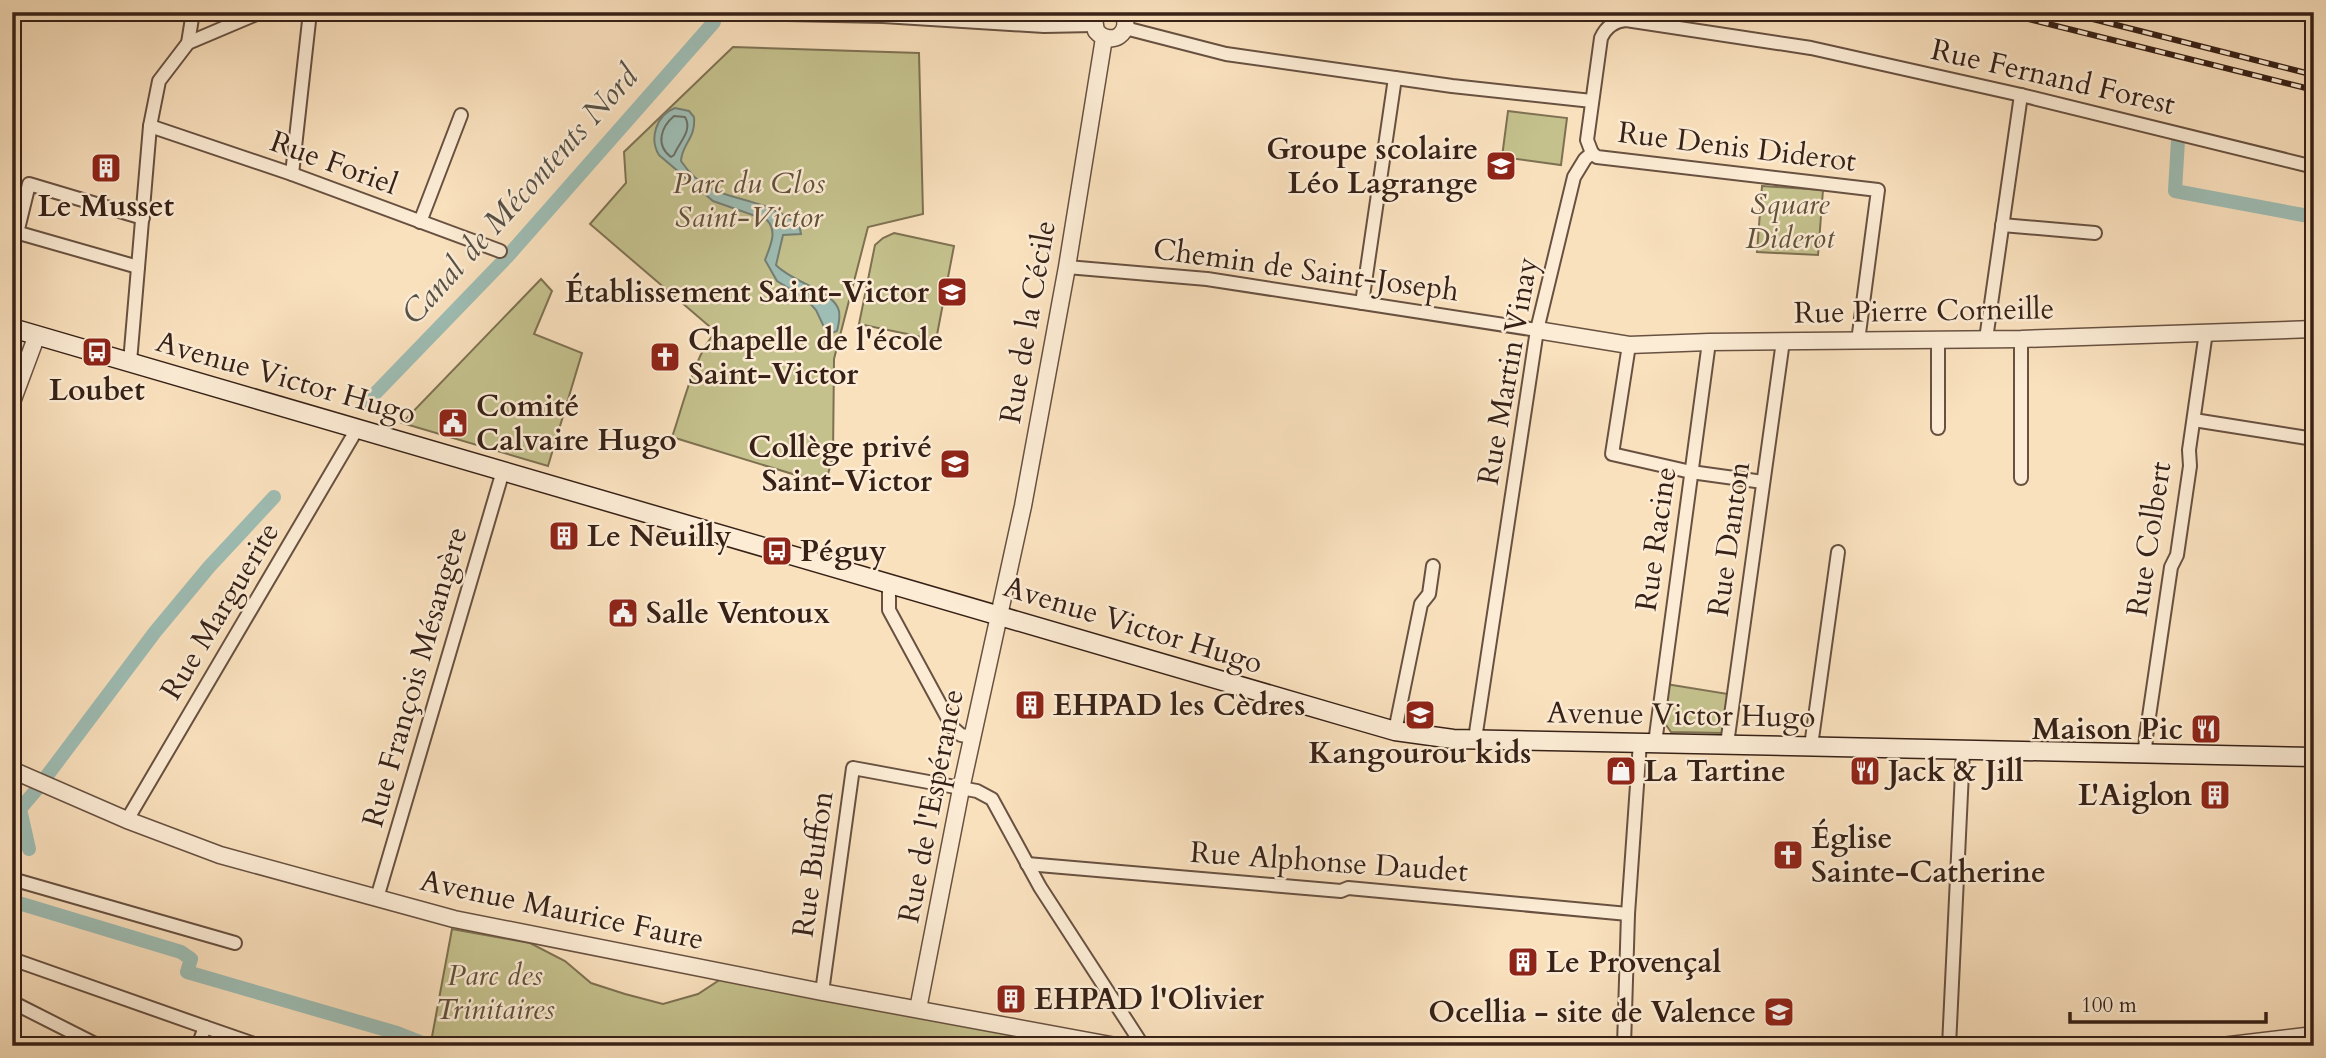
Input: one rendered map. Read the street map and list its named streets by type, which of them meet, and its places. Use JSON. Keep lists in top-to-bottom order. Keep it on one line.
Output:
{"streets":{"main road":["Avenue Victor Hugo"],"street":["Rue Fernand Forest","Rue Denis Diderot","Rue Foriel","Chemin de Saint-Joseph","Rue Pierre Corneille","Rue de la Cécile","Rue Martin Vinay","Rue Racine","Rue Danton","Rue Colbert","Rue Marguerite","Rue François Mésangère","Rue de l'Espérance","Rue Alphonse Daudet","Rue Buffon","Avenue Maurice Faure"]},"crossings":[["Rue Denis Diderot","Rue Pierre Corneille"],["Rue Denis Diderot","Rue Martin Vinay"],["Chemin de Saint-Joseph","Rue Pierre Corneille"],["Chemin de Saint-Joseph","Rue de la Cécile"],["Chemin de Saint-Joseph","Rue Martin Vinay"],["Rue Pierre Corneille","Rue Martin Vinay"],["Rue Pierre Corneille","Rue Racine"],["Rue Pierre Corneille","Rue Danton"],["Rue Pierre Corneille","Rue Colbert"],["Rue de la Cécile","Avenue Victor Hugo"],["Rue de la Cécile","Rue de l'Espérance"],["Rue Martin Vinay","Avenue Victor Hugo"],["Avenue Victor Hugo","Rue Racine"],["Avenue Victor Hugo","Rue Danton"],["Avenue Victor Hugo","Rue Colbert"],["Avenue Victor Hugo","Rue Marguerite"],["Avenue Victor Hugo","Rue François Mésangère"],["Avenue Victor Hugo","Rue de l'Espérance"],["Rue Racine","Rue Alphonse Daudet"],["Rue Marguerite","Avenue Maurice Faure"],["Rue François Mésangère","Avenue Maurice Faure"],["Rue de l'Espérance","Rue Buffon"],["Rue de l'Espérance","Avenue Maurice Faure"],["Rue Buffon","Avenue Maurice Faure"]],"water":["Canal de Mécontents Nord"],"parks":["Parc du Clos Saint-Victor","Square Diderot","Parc des Trinitaires"],"places":{"school or university":["Groupe scolaire Léo Lagrange","Établissement Saint-Victor","Collège privé Saint-Victor","Kangourou kids","Ocellia - site de Valence"],"building":["Le Musset","Le Neuilly","EHPAD les Cèdres","L'Aiglon","Le Provençal","EHPAD l'Olivier"],"bus stop":["Loubet","Péguy"],"church":["Chapelle de l'école Saint-Victor","Église Sainte-Catherine"],"public building":["Comité Calvaire Hugo","Salle Ventoux"],"restaurant":["Maison Pic","Jack & Jill"],"shop":["La Tartine"]},"scale_bar":"100 m"}
